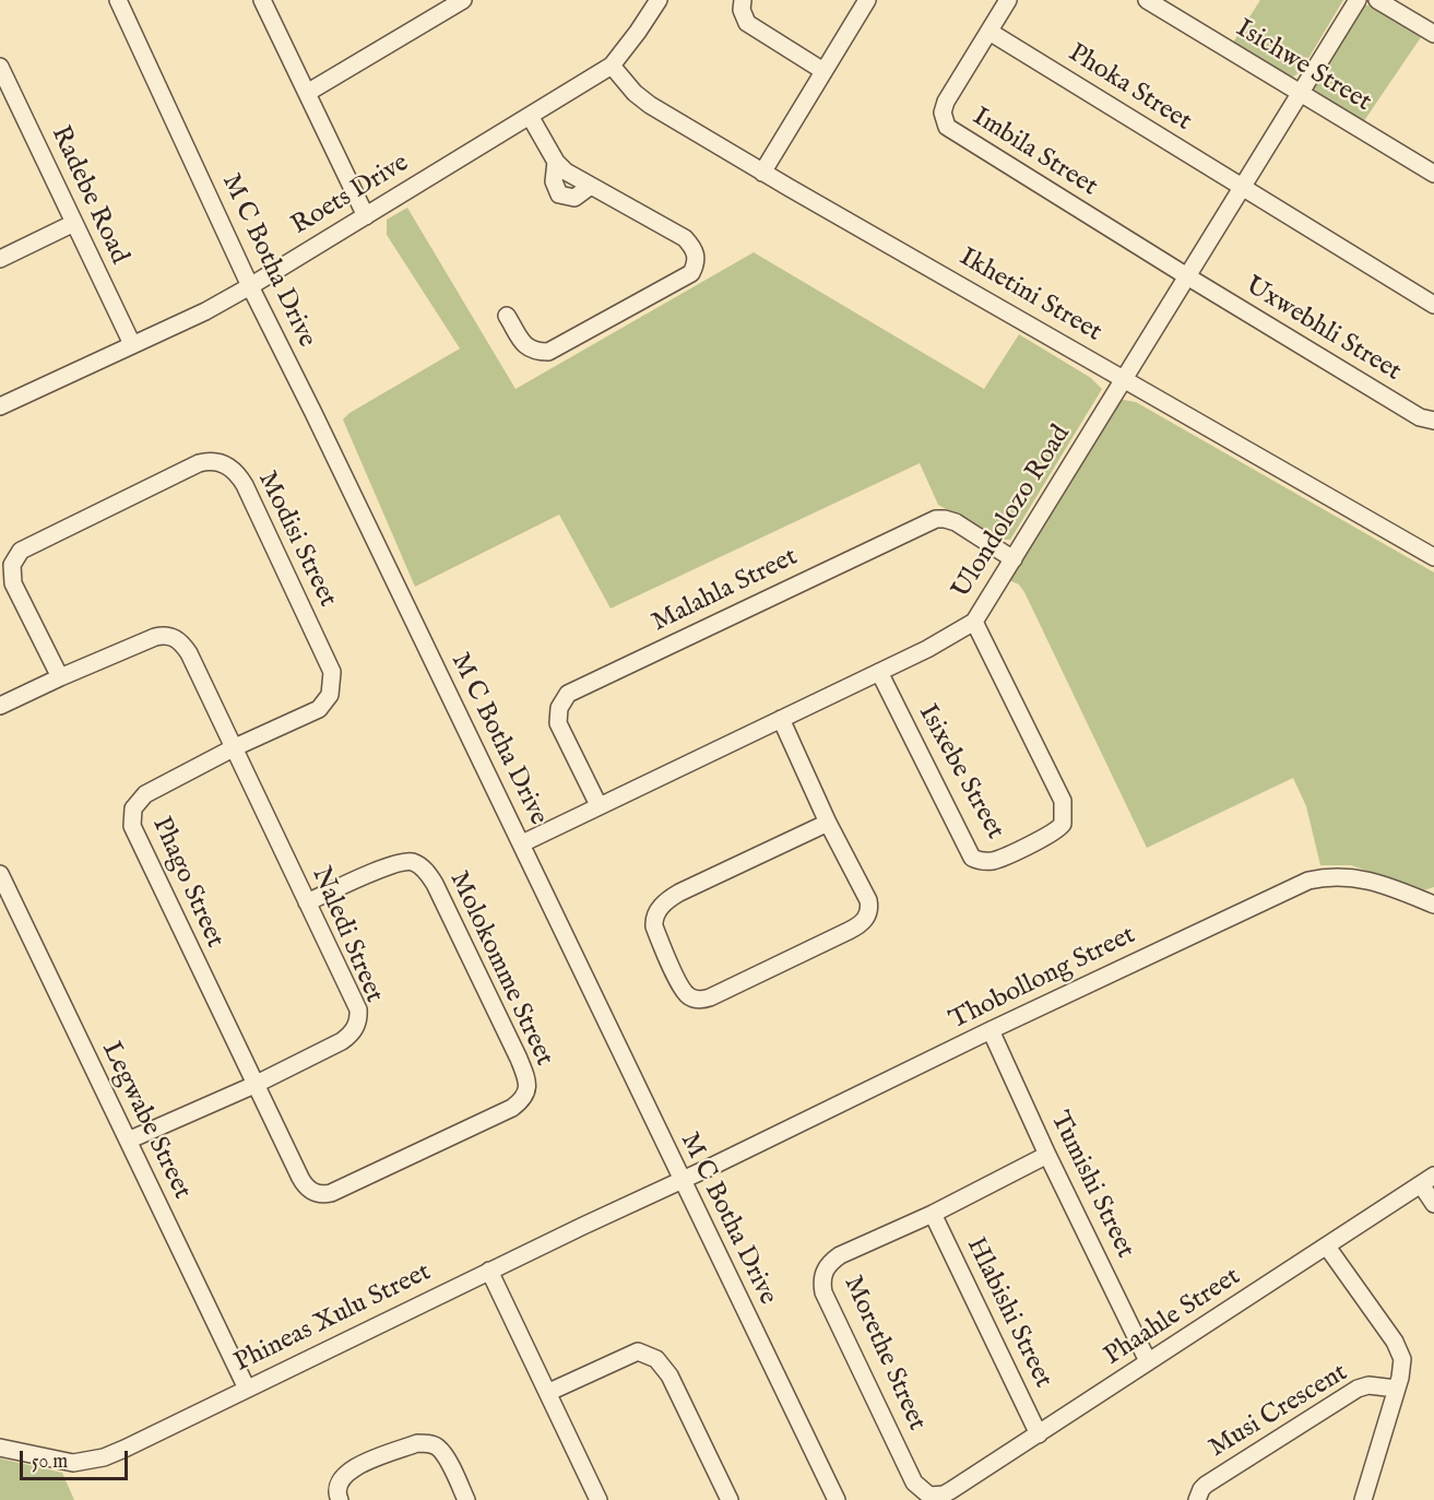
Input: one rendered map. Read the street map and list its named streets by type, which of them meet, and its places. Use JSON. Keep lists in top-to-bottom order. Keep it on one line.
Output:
{"streets":{"street":["Isichwe Street","Phoka Street","Imbila Street","Radebe Road","Roets Drive","M C Botha Drive","Ikhetini Street","Uxwebhli Street","Ulondolozo Road","Modisi Street","Malahla Street","Isixebe Street","Phago Street","Naledi Street","Molokomme Street","Thobollong Street","Legwabe Street","Tumishi Street","Hlabishi Street","Phaahle Street","Phineas Xulu Street","Morethe Street","Musi Crescent"]},"crossings":[["Isichwe Street","Ulondolozo Road"],["Phoka Street","Imbila Street"],["Phoka Street","Ulondolozo Road"],["Imbila Street","Uxwebhli Street"],["Imbila Street","Ulondolozo Road"],["Radebe Road","Roets Drive"],["Roets Drive","M C Botha Drive"],["Roets Drive","Ikhetini Street"],["M C Botha Drive","Ulondolozo Road"],["M C Botha Drive","Thobollong Street"],["M C Botha Drive","Phineas Xulu Street"],["Ikhetini Street","Ulondolozo Road"],["Uxwebhli Street","Ulondolozo Road"],["Ulondolozo Road","Malahla Street"],["Ulondolozo Road","Isixebe Street"],["Modisi Street","Phago Street"],["Modisi Street","Naledi Street"],["Phago Street","Naledi Street"],["Phago Street","Molokomme Street"],["Naledi Street","Molokomme Street"],["Naledi Street","Legwabe Street"],["Thobollong Street","Tumishi Street"],["Thobollong Street","Phineas Xulu Street"],["Legwabe Street","Phineas Xulu Street"],["Tumishi Street","Phaahle Street"],["Tumishi Street","Morethe Street"],["Hlabishi Street","Phaahle Street"],["Hlabishi Street","Morethe Street"],["Phaahle Street","Morethe Street"]],"scale_bar":"50 m"}
